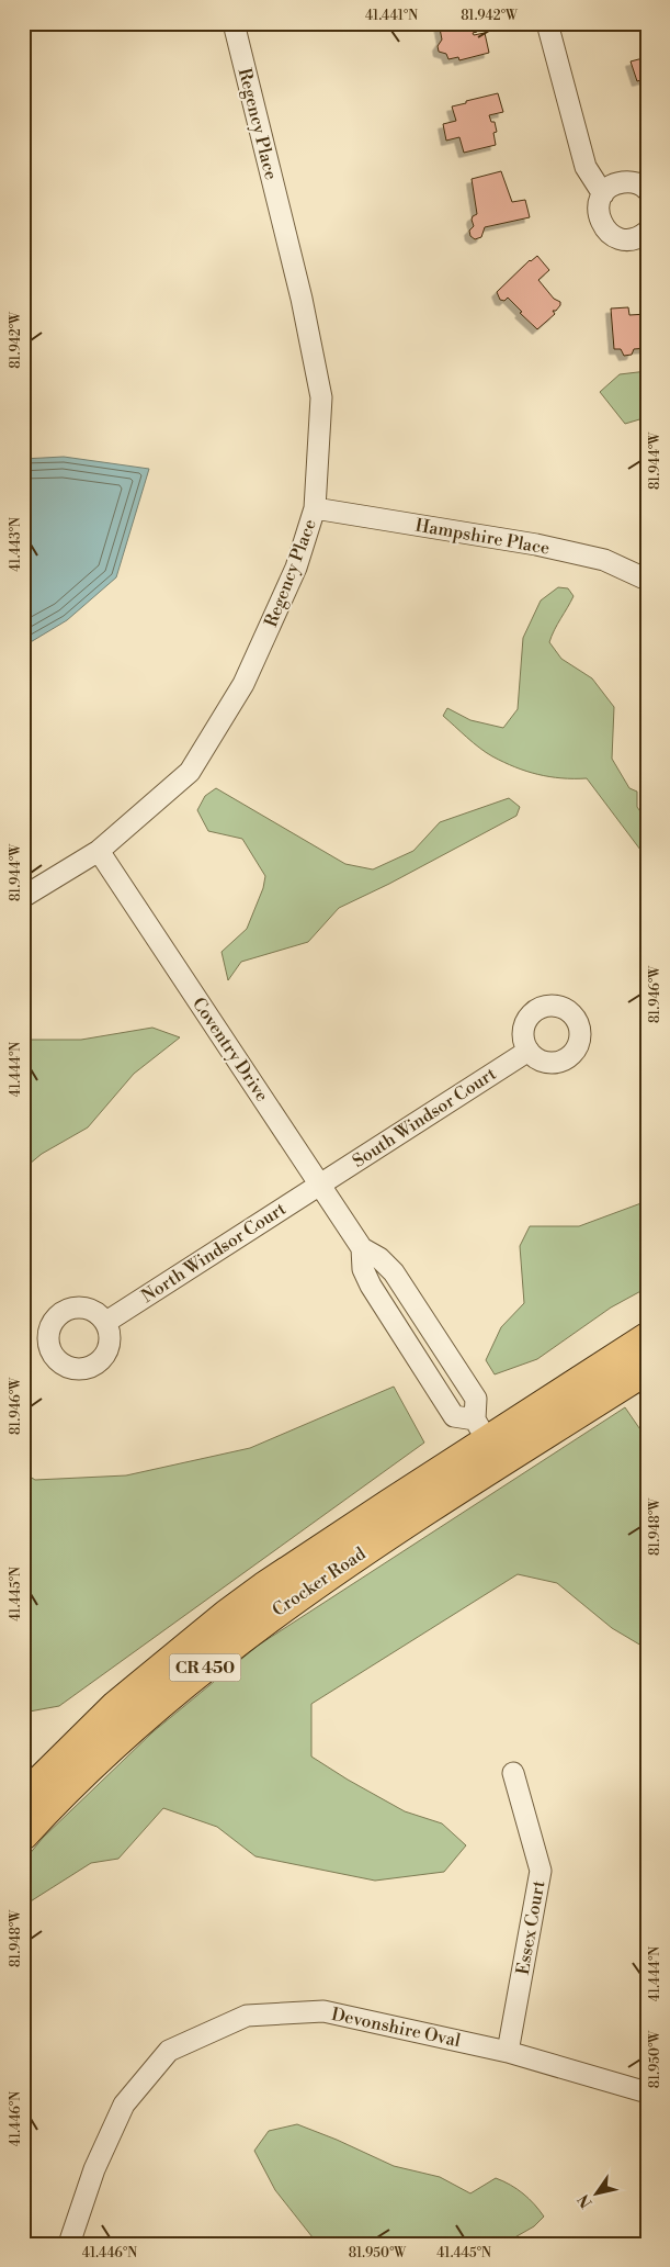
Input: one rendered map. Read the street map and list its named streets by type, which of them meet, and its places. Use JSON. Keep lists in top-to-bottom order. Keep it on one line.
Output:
{"streets":{"main road":["Crocker Road","CR 450"],"street":["Regency Place","Hampshire Place","Coventry Drive","South Windsor Court","North Windsor Court","Essex Court","Devonshire Oval"]},"crossings":[["Regency Place","Hampshire Place"],["Regency Place","Coventry Drive"],["Coventry Drive","South Windsor Court"],["Coventry Drive","North Windsor Court"],["Coventry Drive","Crocker Road"],["South Windsor Court","North Windsor Court"],["Essex Court","Devonshire Oval"]],"north":"bottom left","coordinates":["41.441°N","81.942°W","81.944°W","41.443°N","81.946°W","41.444°N","81.948°W","41.445°N","81.950°W","41.446°N"]}
